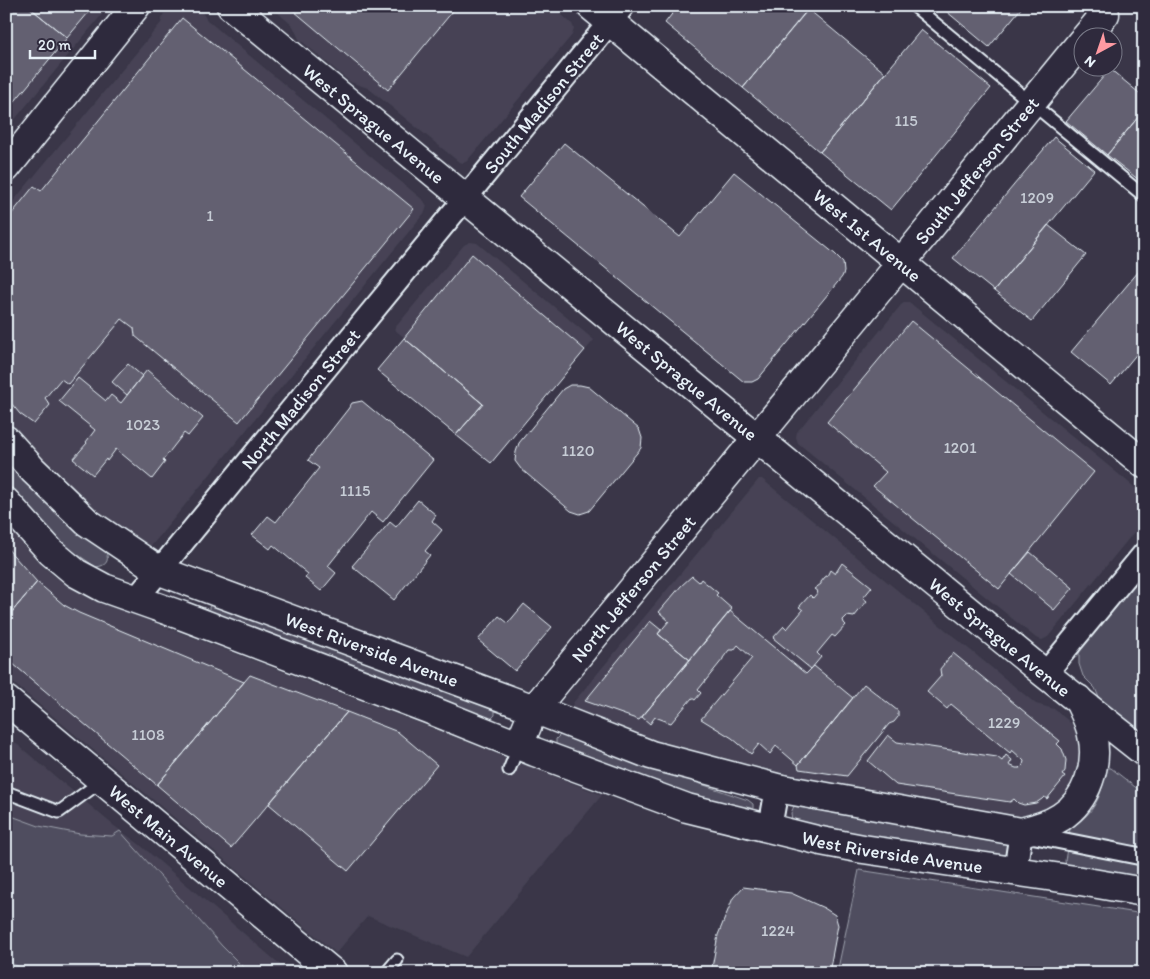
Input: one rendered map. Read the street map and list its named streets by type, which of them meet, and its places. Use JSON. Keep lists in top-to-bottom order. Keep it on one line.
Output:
{"streets":{"street":["South Madison Street","West Sprague Avenue","South Jefferson Street","West 1st Avenue","North Madison Street","North Jefferson Street","West Riverside Avenue","West Main Avenue"]},"crossings":[["South Madison Street","West Sprague Avenue"],["South Madison Street","West 1st Avenue"],["South Madison Street","North Madison Street"],["West Sprague Avenue","South Jefferson Street"],["West Sprague Avenue","North Madison Street"],["West Sprague Avenue","North Jefferson Street"],["South Jefferson Street","West 1st Avenue"],["South Jefferson Street","North Jefferson Street"],["North Madison Street","West Riverside Avenue"],["North Jefferson Street","West Riverside Avenue"]],"house_numbers":["115","1209","1","1023","1201","1120","1115","1229","1108","1224"],"scale_bar":"20 m","north":"bottom left"}
